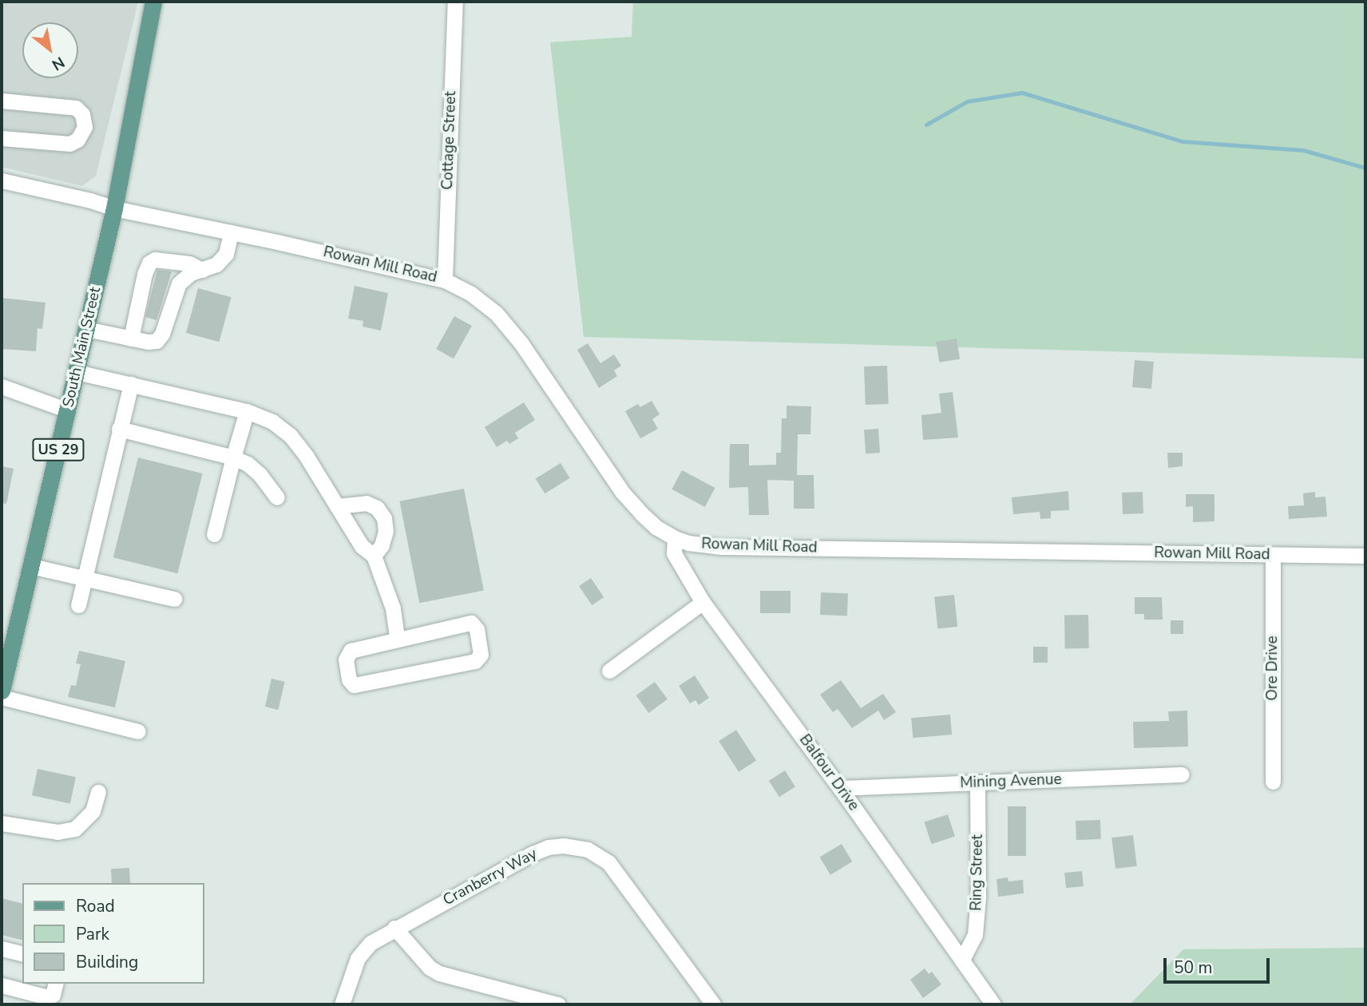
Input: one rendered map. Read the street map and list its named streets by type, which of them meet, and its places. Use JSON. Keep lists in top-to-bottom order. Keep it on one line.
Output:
{"streets":{"main road":["South Main Street","US 29"],"street":["Cottage Street","Rowan Mill Road","Ore Drive","Balfour Drive","Mining Avenue","Ring Street","Cranberry Way"]},"crossings":[["Cottage Street","Rowan Mill Road"],["Rowan Mill Road","South Main Street"],["Rowan Mill Road","Ore Drive"],["Rowan Mill Road","Balfour Drive"],["Balfour Drive","Mining Avenue"],["Balfour Drive","Ring Street"],["Mining Avenue","Ring Street"]],"legend":["Road","Park","Building"],"scale_bar":"50 m","north":"bottom right"}
